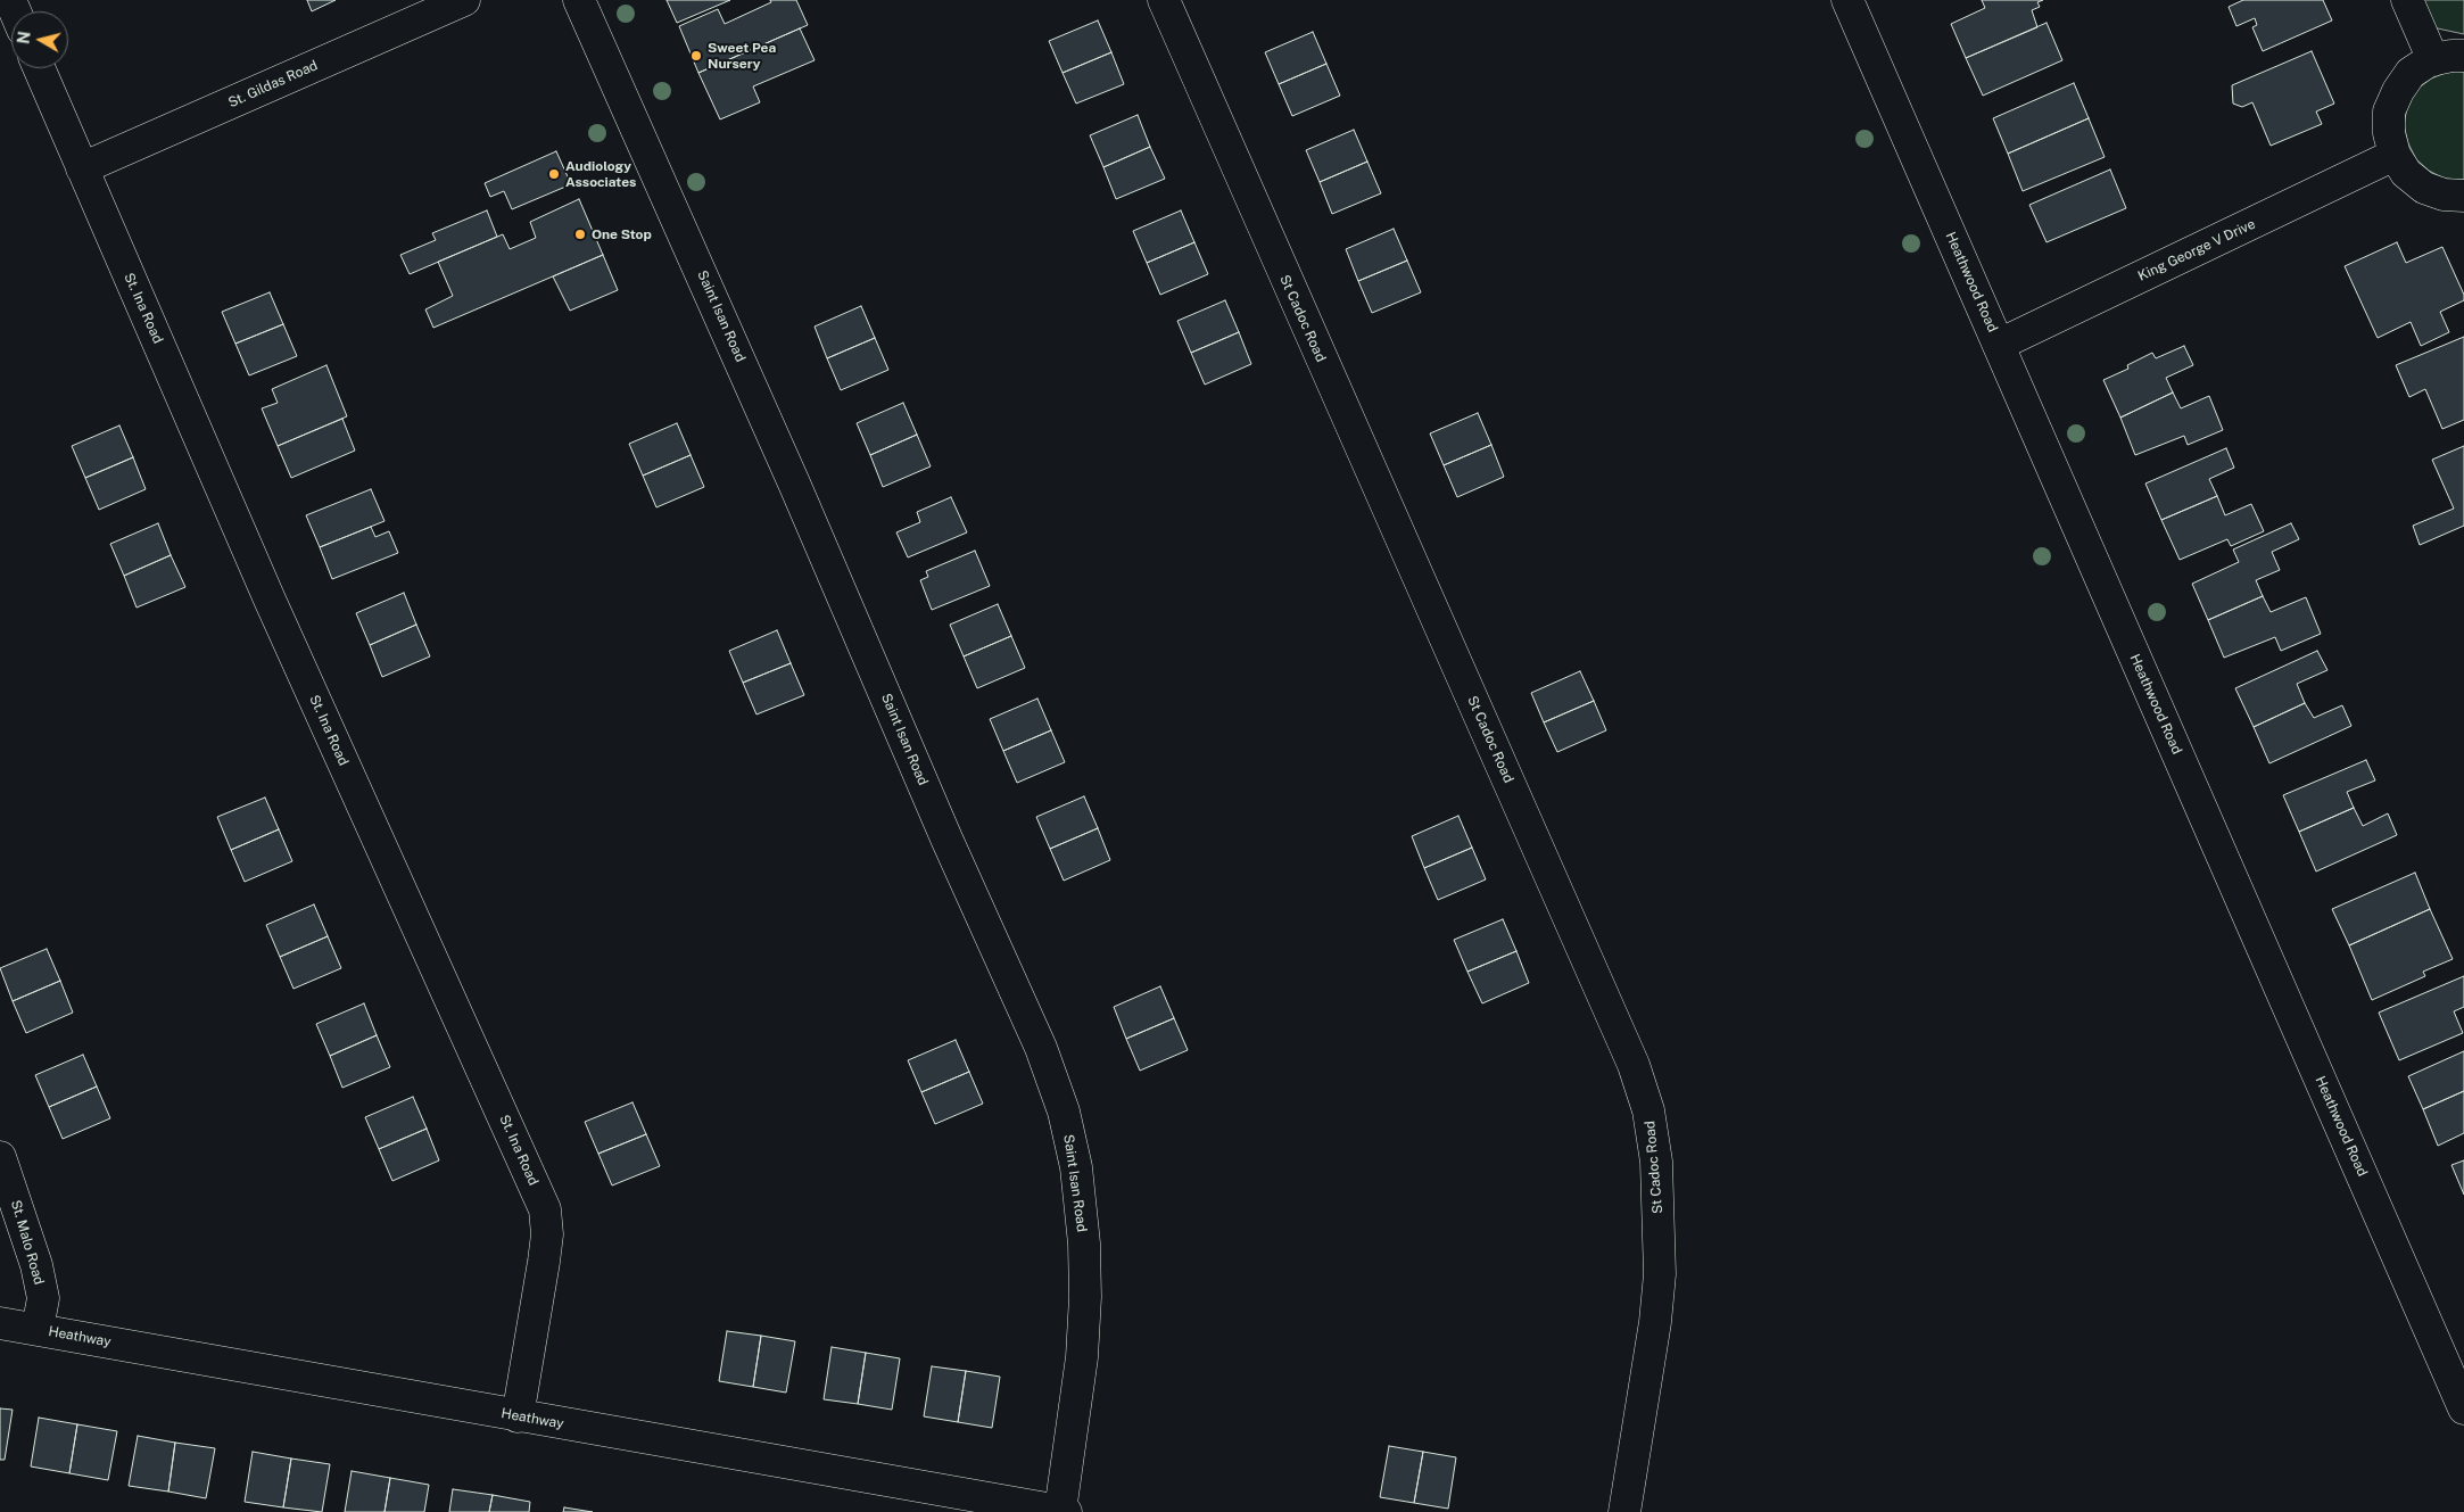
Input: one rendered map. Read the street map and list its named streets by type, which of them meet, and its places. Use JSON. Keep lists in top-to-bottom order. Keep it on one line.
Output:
{"streets":{"street":["St. Gildas Road","King George V Drive","Heathwood Road","St. Ina Road","Saint Isan Road","St Cadoc Road","St. Malo Road","Heathway"]},"crossings":[["St. Gildas Road","St. Ina Road"],["King George V Drive","Heathwood Road"],["St. Ina Road","Heathway"],["Saint Isan Road","Heathway"],["St. Malo Road","Heathway"]],"places":["Sweet Pea Nursery","Audiology Associates","One Stop"],"north":"left"}
